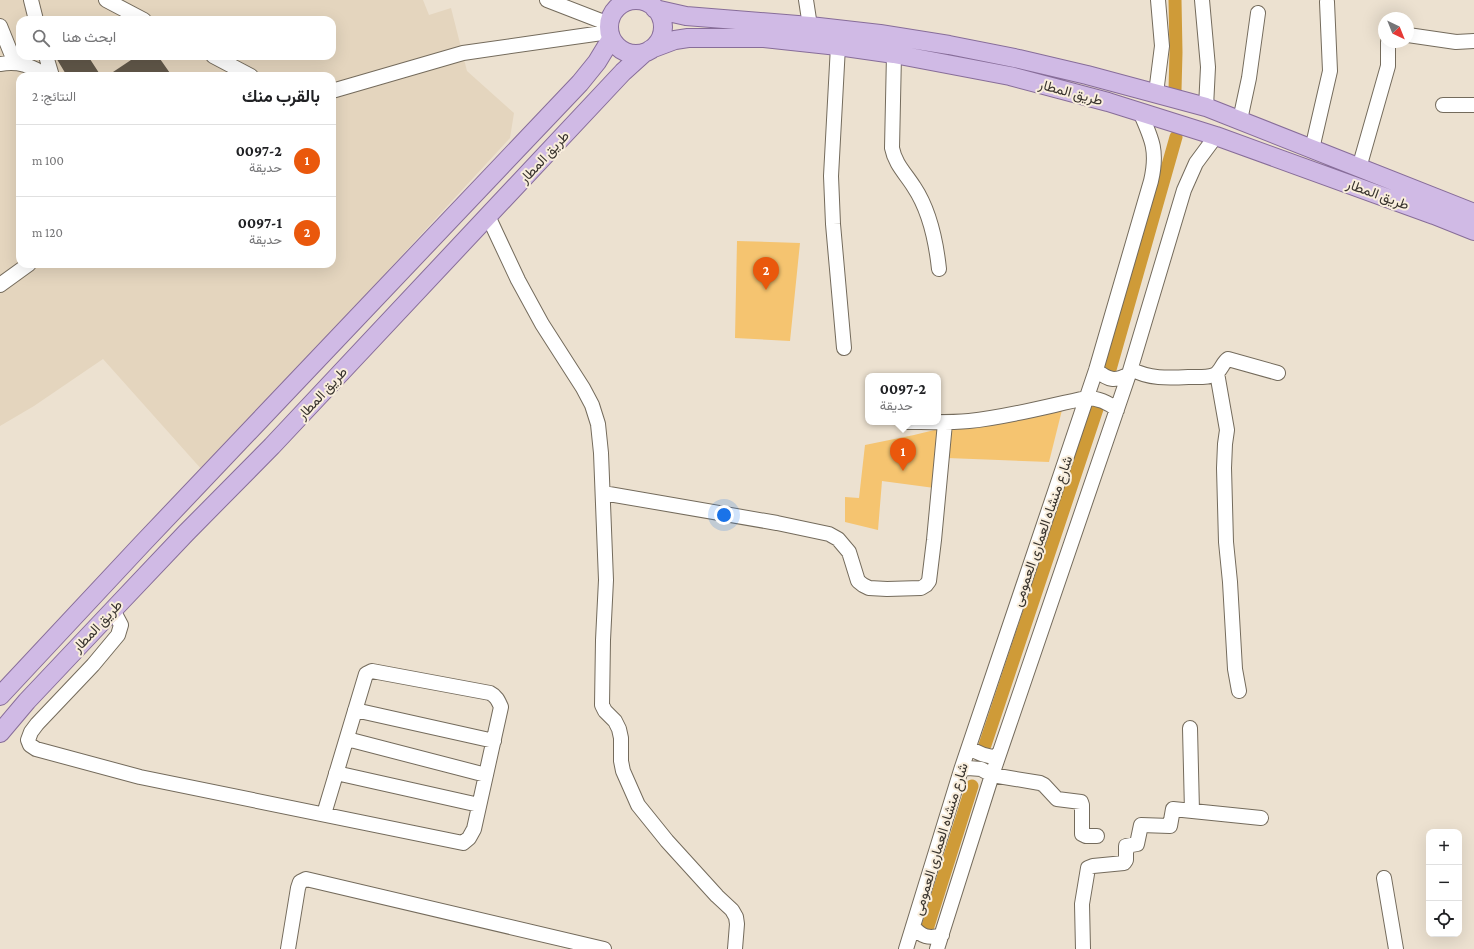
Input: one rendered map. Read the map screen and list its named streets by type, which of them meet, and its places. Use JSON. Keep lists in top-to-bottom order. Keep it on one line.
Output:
{"streets":{"main road":["طريق المطار"],"street":["شارع منشاه العمارى العمومى"]},"crossings":[["طريق المطار","شارع منشاه العمارى العمومى"]],"north":"bottom right","page":{"search":"ابحث هنا","heading":["بالقرب منك","النتائج: 2"],"list":[{"mark":"1","name":"0097-2","note":"حديقة","value":"100 m"},{"mark":"2","name":"0097-1","note":"حديقة","value":"120 m"}],"pins":["2","1"],"popup":["0097-2","حديقة"],"map_buttons":["+","−"]}}
